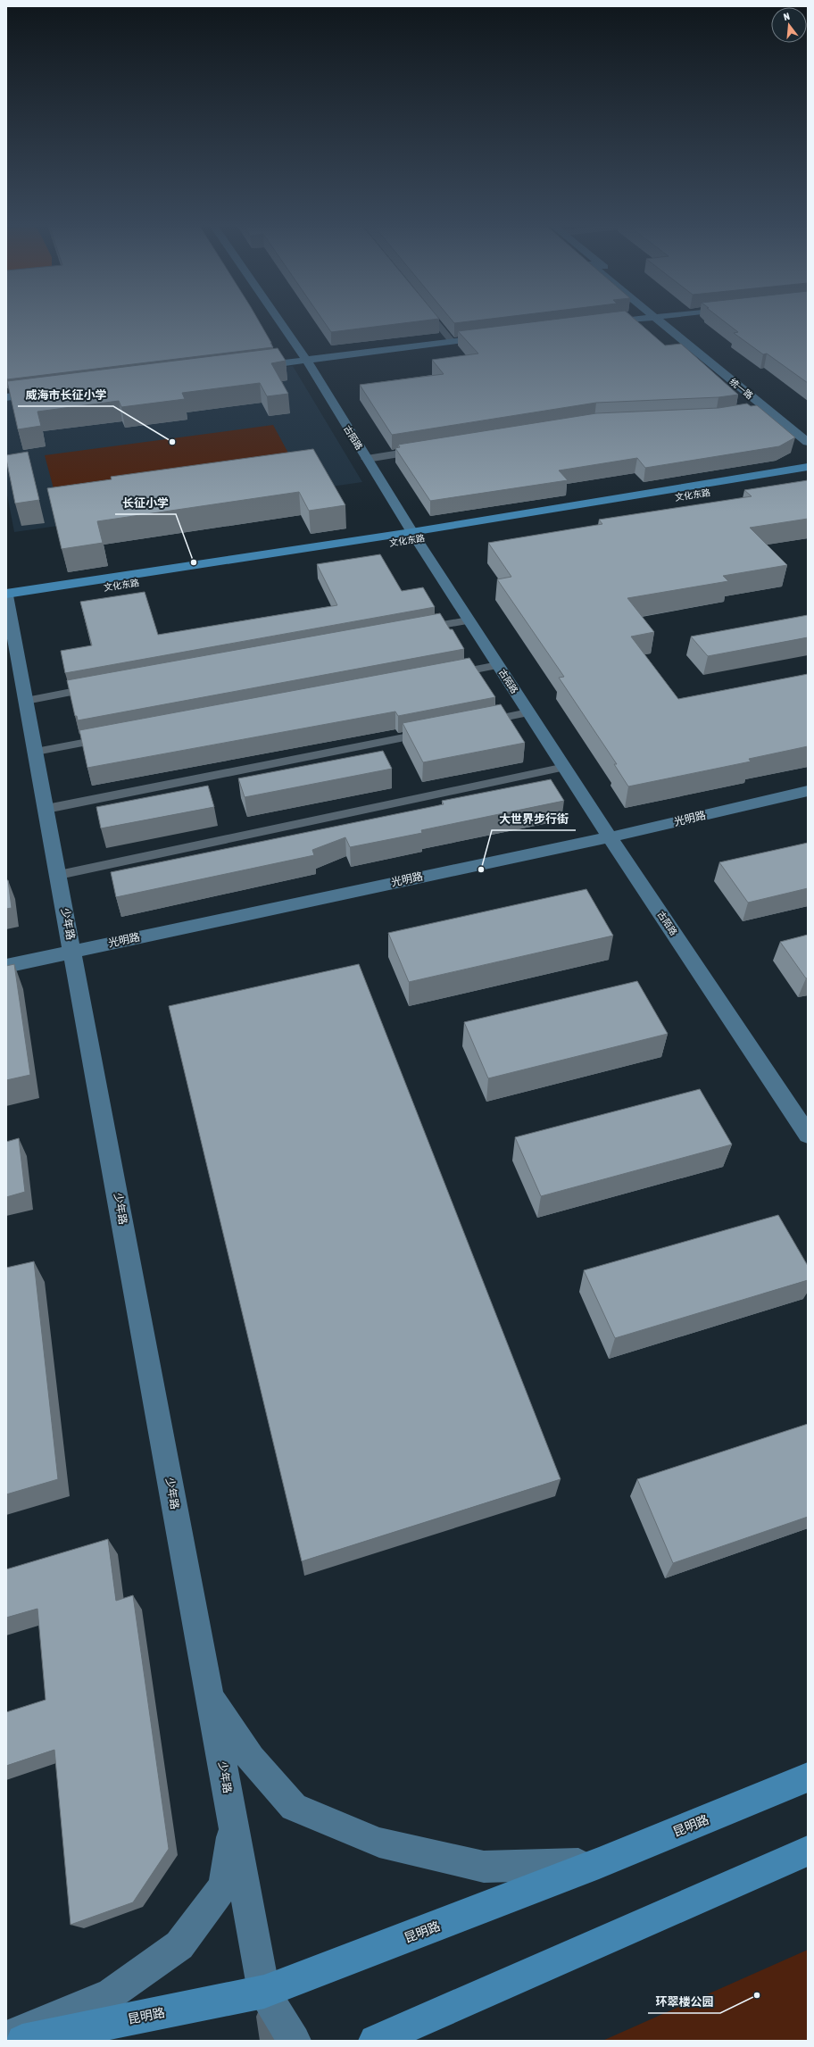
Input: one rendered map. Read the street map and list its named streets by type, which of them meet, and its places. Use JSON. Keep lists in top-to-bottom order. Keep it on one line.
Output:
{"streets":{"main road":["文化东路","昆明路"],"street":["统一路","古陌路","光明路","少年路"]},"crossings":[["古陌路","文化东路"],["古陌路","光明路"],["文化东路","少年路"],["光明路","少年路"],["少年路","昆明路"]],"places":["威海市长征小学","长征小学","大世界步行街","环翠楼公园"],"north":"top"}
